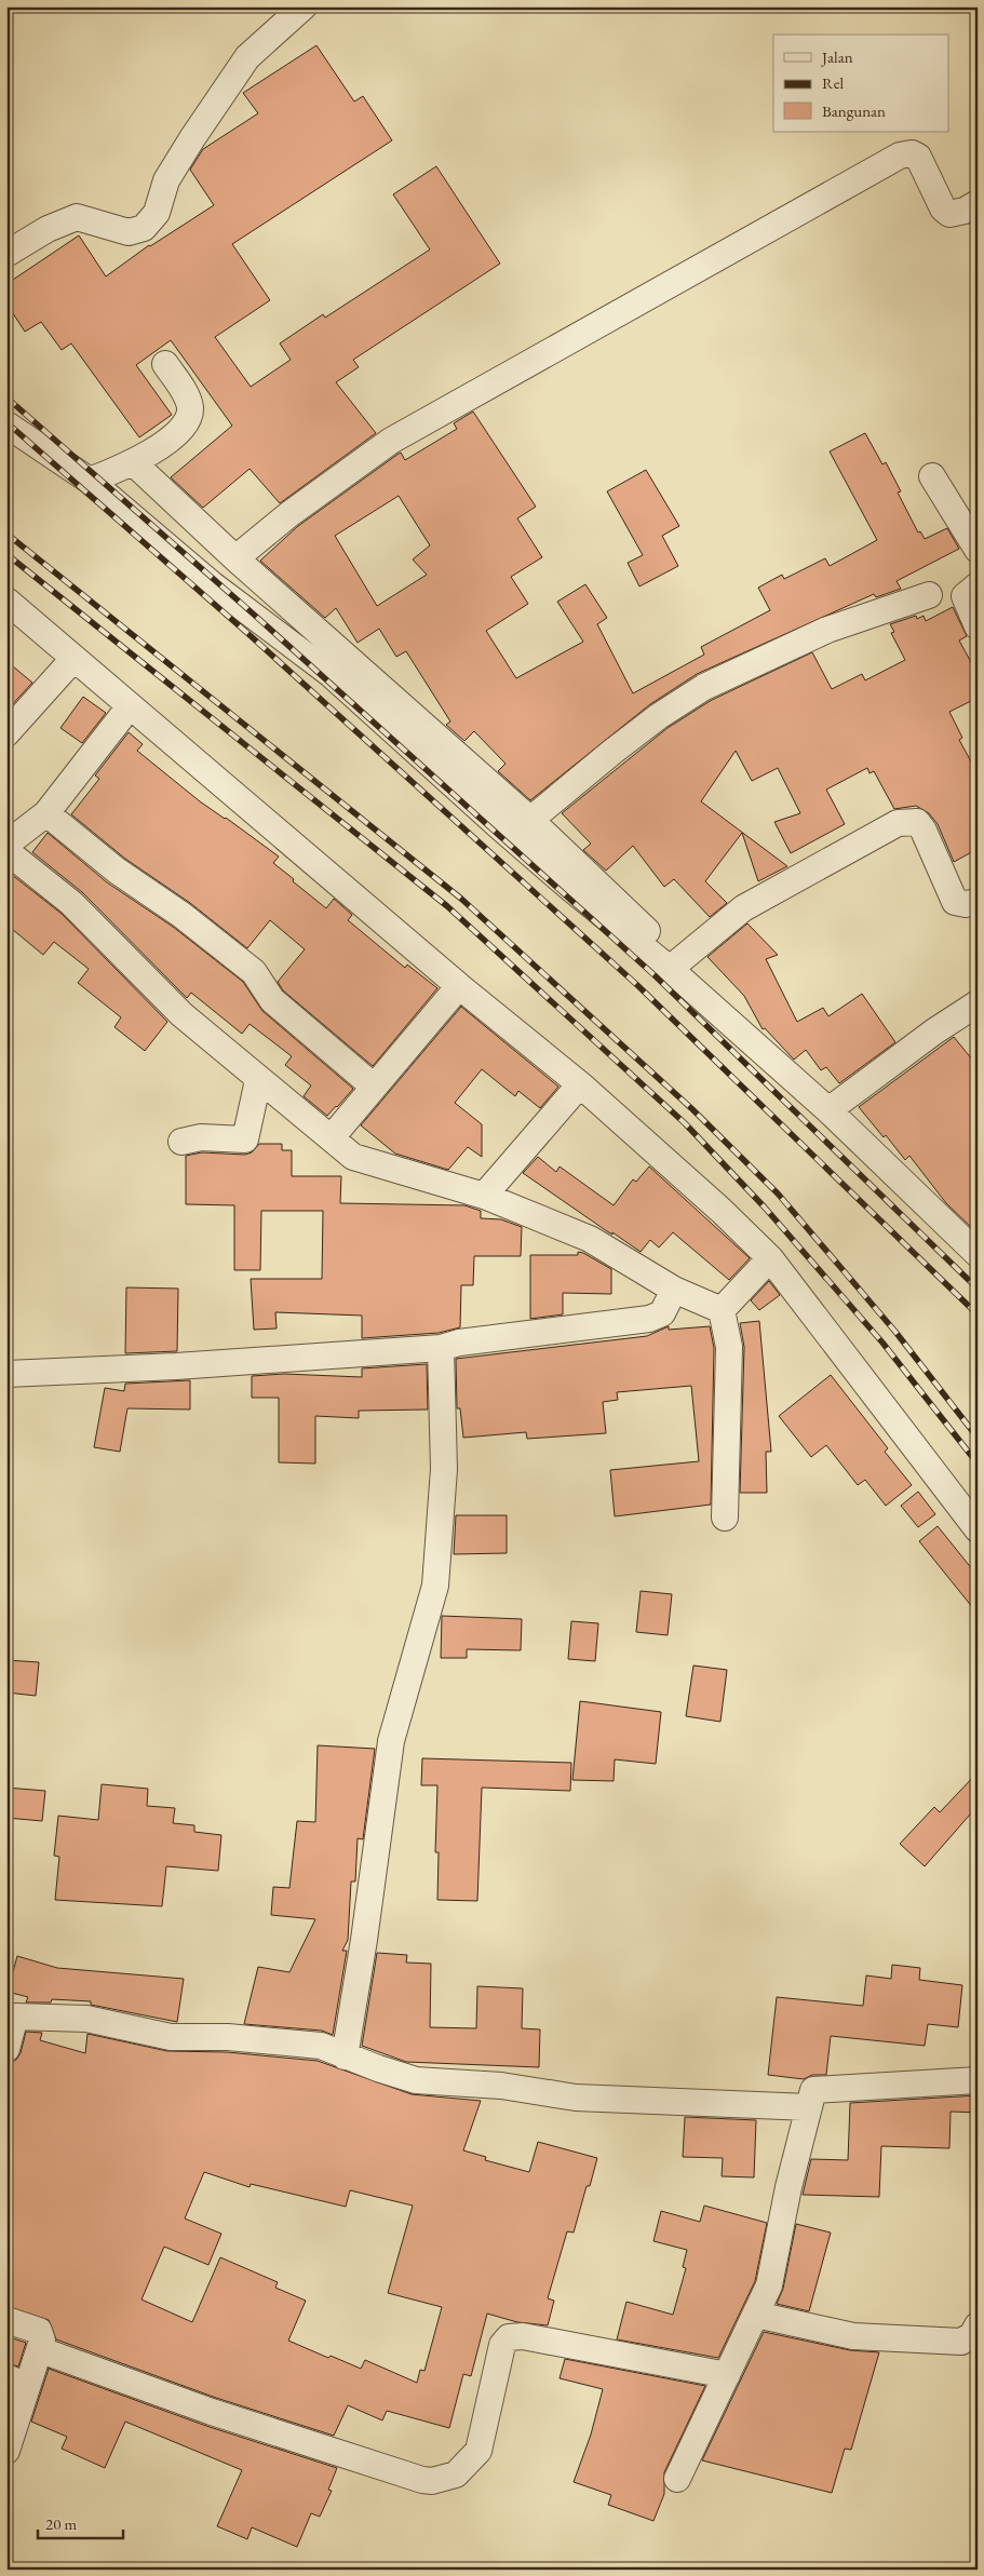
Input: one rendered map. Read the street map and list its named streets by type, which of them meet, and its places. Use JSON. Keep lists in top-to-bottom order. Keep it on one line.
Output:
{"legend":["Jalan","Rel","Bangunan"],"scale_bar":"20 m"}
